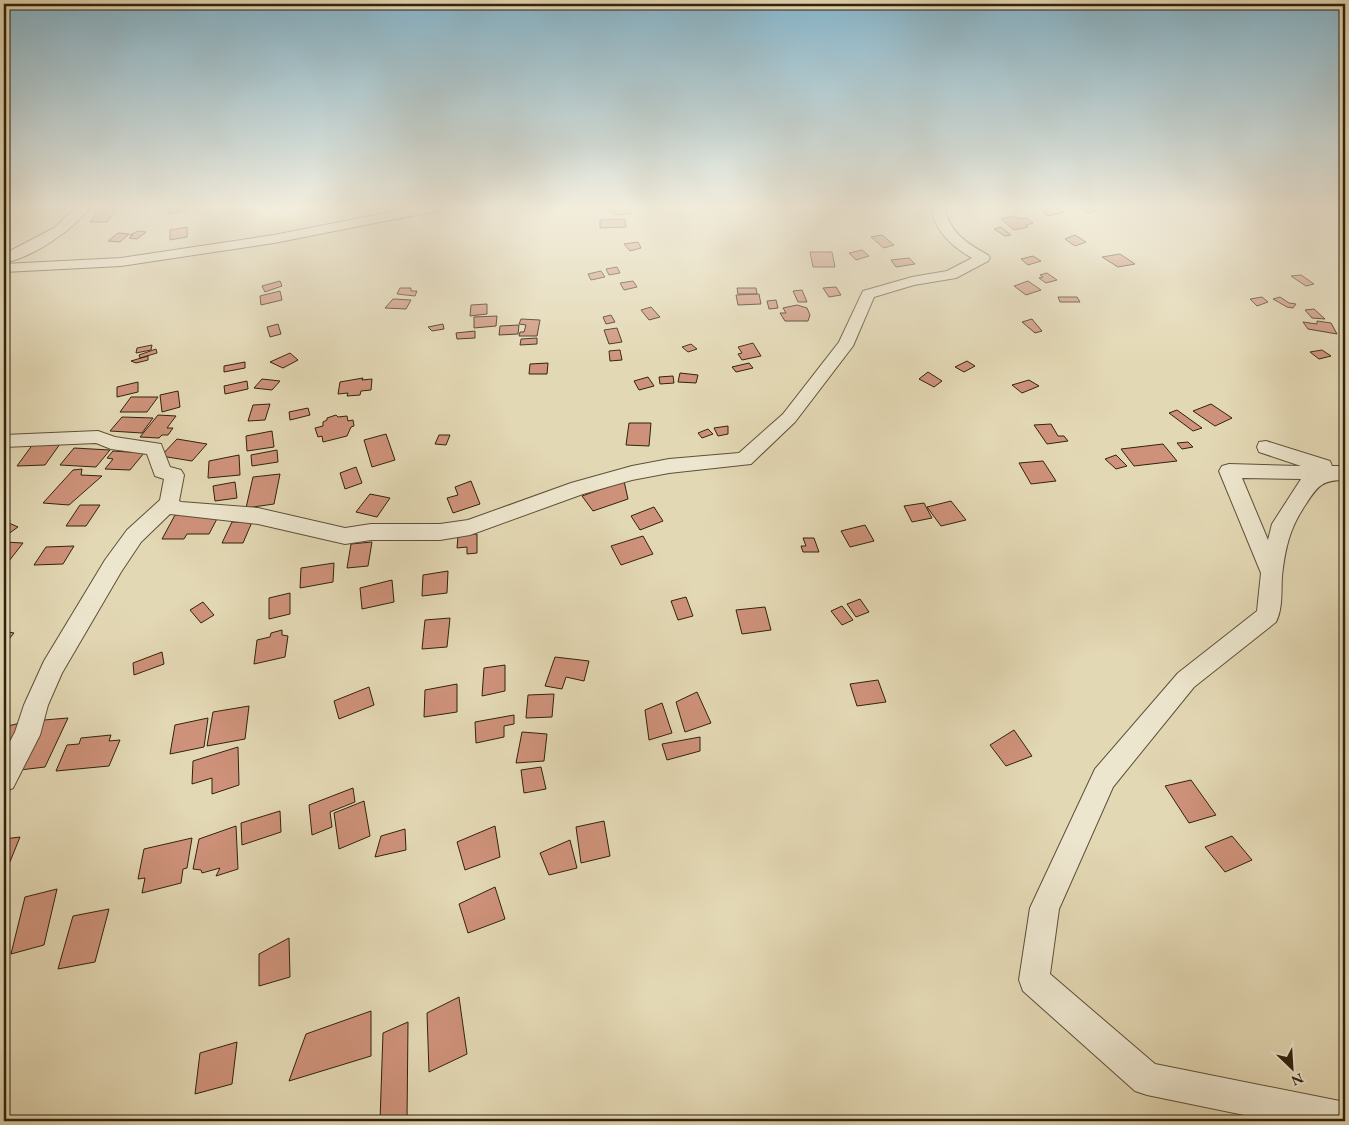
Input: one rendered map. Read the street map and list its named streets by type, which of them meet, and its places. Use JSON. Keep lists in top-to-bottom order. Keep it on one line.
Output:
{"north":"bottom right"}
